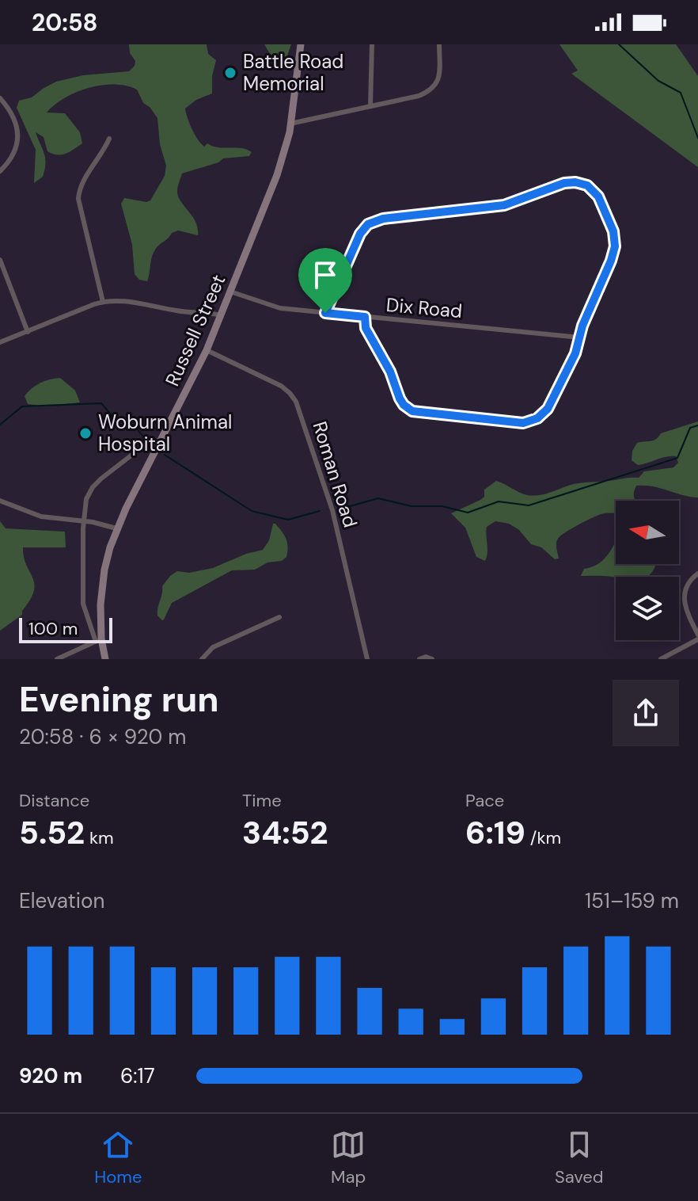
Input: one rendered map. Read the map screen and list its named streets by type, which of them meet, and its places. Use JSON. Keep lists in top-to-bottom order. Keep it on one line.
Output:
{"streets":{"street":["Dix Road","Russell Street","Roman Road"]},"crossings":[["Dix Road","Russell Street"],["Russell Street","Roman Road"]],"places":["Battle Road Memorial","Woburn Animal Hospital"],"scale_bar":"100 m","north":"left","page":{"status":"20:58","scale":"100 m","heading":["Evening run","20:58 · 6 × 920 m"],"stats":[["Distance","5.52 km"],["Time","34:52"],["Pace","6:19 /km"]],"chart":["Elevation","151–159 m"],"list":[{"name":"920 m","note":"6:17"}],"tabs":["Home","Map","Saved"]}}
